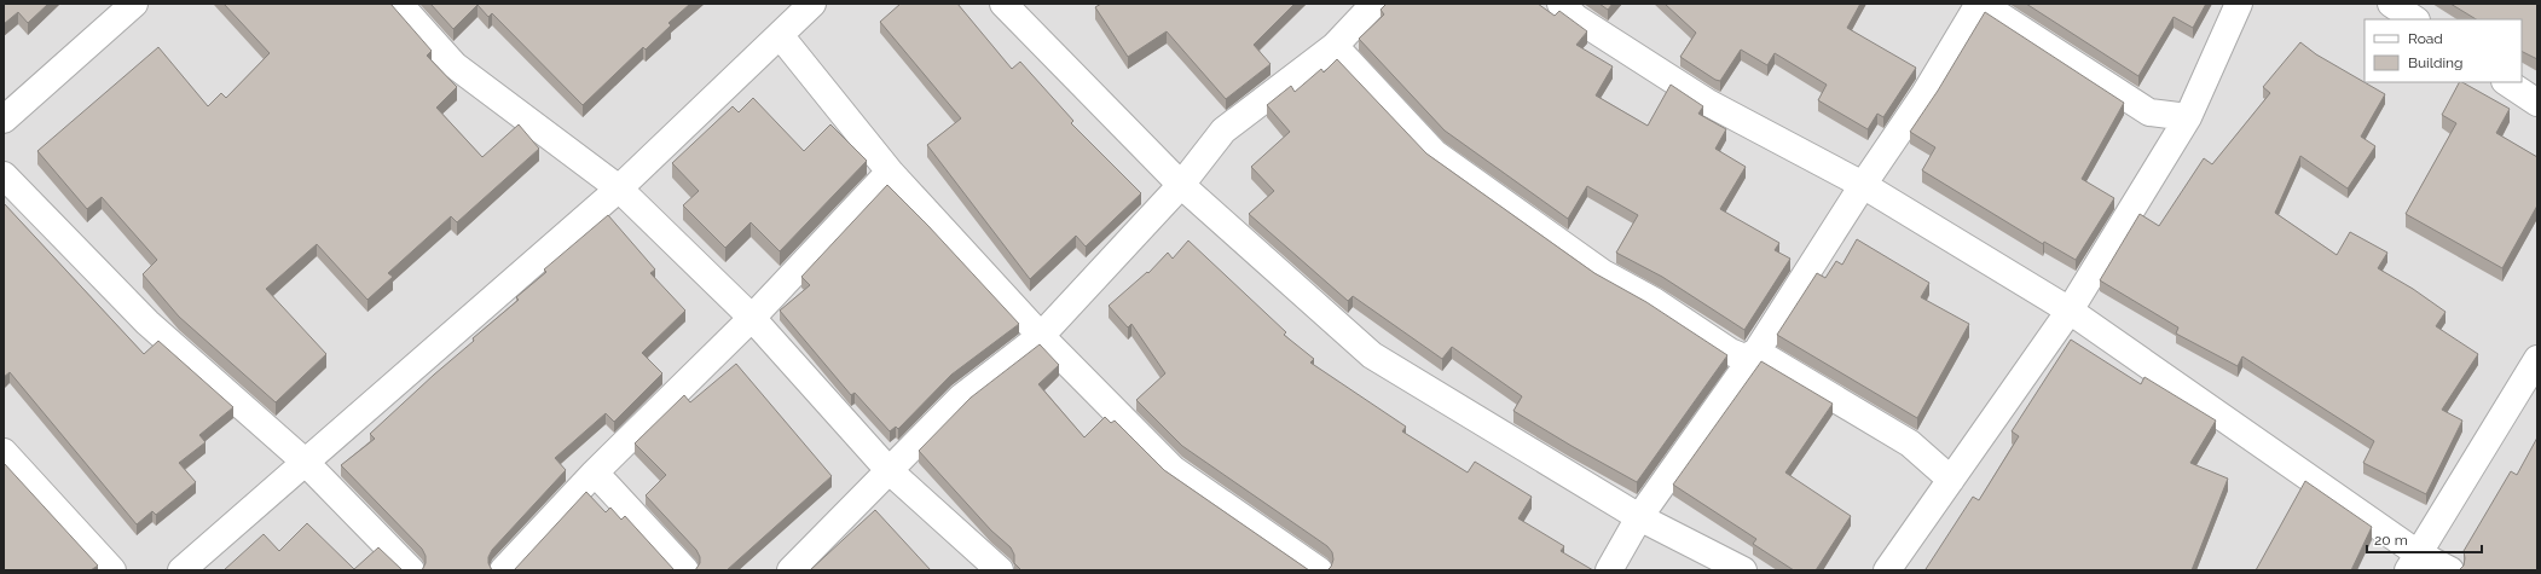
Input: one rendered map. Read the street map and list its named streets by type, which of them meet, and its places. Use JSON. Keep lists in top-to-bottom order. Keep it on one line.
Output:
{"legend":["Road","Building"],"scale_bar":"20 m"}
